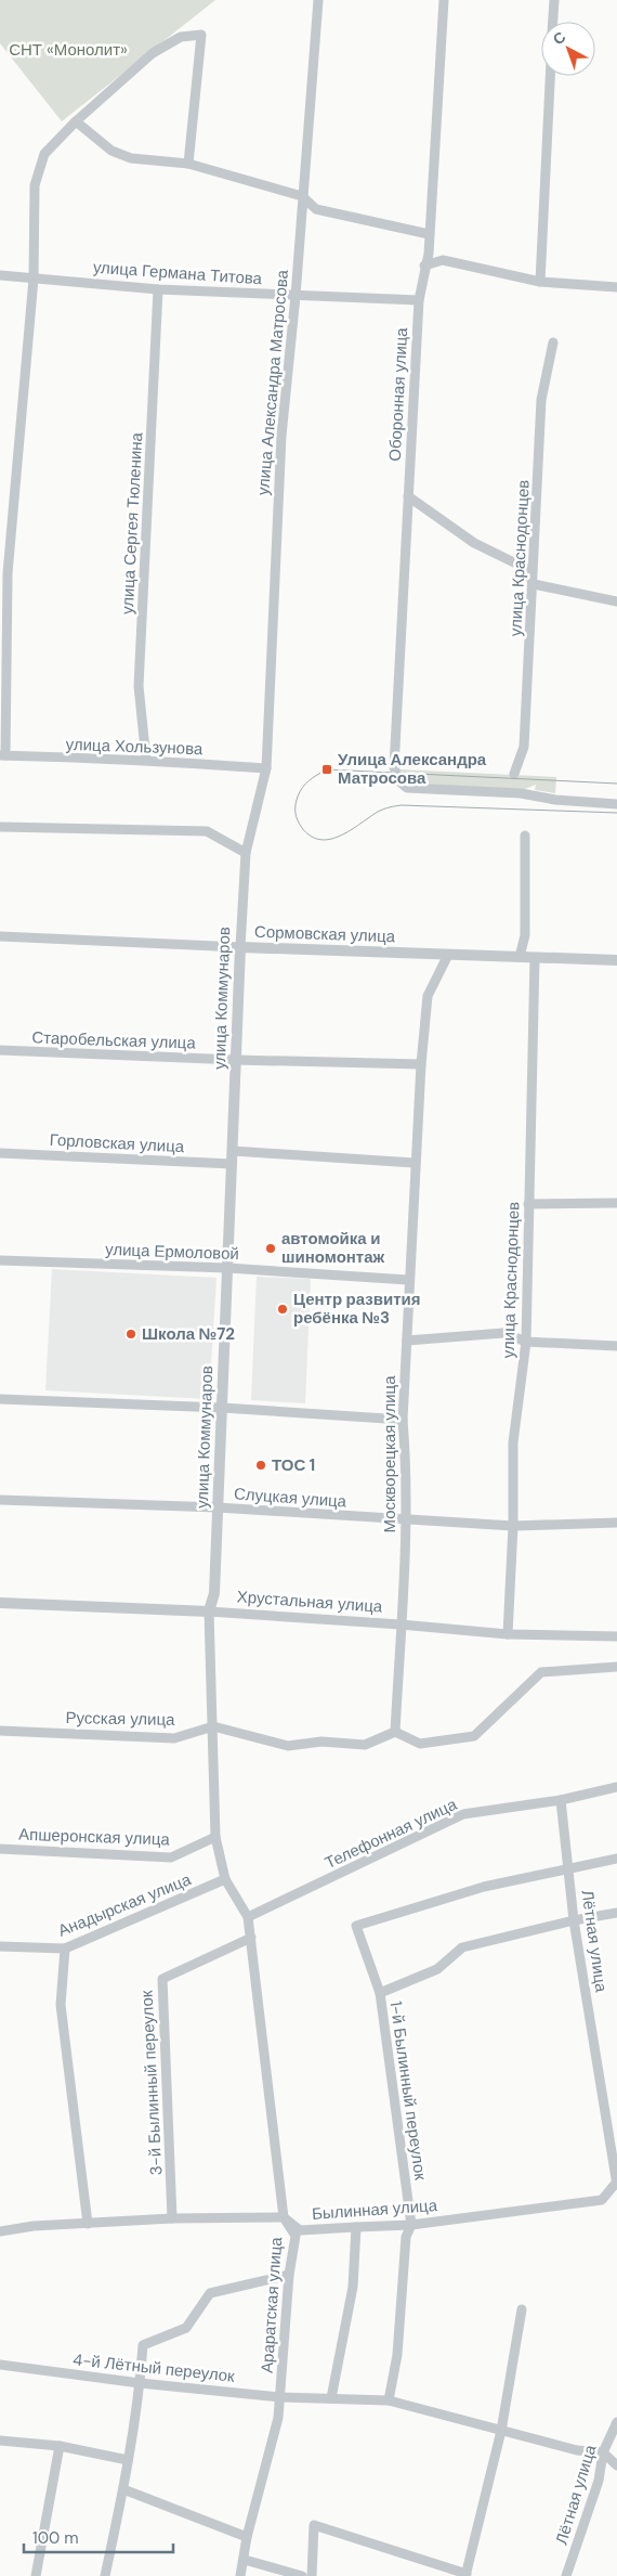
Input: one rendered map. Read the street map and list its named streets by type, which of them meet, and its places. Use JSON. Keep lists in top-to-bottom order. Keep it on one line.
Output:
{"streets":{"street":["улица Германа Титова","улица Александра Матросова","Оборонная улица","улица Сергея Тюленина","улица Краснодонцев","улица Хользунова","Сормовская улица","улица Коммунаров","Старобельская улица","Горловская улица","улица Ермоловой","Москворецкая улица","Слуцкая улица","Хрустальная улица","Русская улица","Телефонная улица","Апшеронская улица","Анадырская улица","Лётная улица","3-й Былинный переулок","1-й Былинный переулок","Былинная улица","Араратская улица","4-й Лётный переулок"]},"crossings":[["улица Германа Титова","улица Александра Матросова"],["улица Германа Титова","Оборонная улица"],["улица Германа Титова","улица Сергея Тюленина"],["улица Александра Матросова","улица Хользунова"],["улица Александра Матросова","улица Коммунаров"],["улица Сергея Тюленина","улица Хользунова"],["улица Краснодонцев","Сормовская улица"],["улица Краснодонцев","Слуцкая улица"],["улица Краснодонцев","Хрустальная улица"],["улица Хользунова","улица Коммунаров"],["Сормовская улица","улица Коммунаров"],["Сормовская улица","Москворецкая улица"],["улица Коммунаров","Старобельская улица"],["улица Коммунаров","Горловская улица"],["улица Коммунаров","улица Ермоловой"],["улица Коммунаров","Слуцкая улица"],["улица Коммунаров","Хрустальная улица"],["улица Коммунаров","Русская улица"],["улица Коммунаров","Телефонная улица"],["улица Коммунаров","Апшеронская улица"],["улица Коммунаров","Анадырская улица"],["улица Коммунаров","3-й Былинный переулок"],["улица Коммунаров","Араратская улица"],["Старобельская улица","Москворецкая улица"],["улица Ермоловой","Москворецкая улица"],["Москворецкая улица","Слуцкая улица"],["Москворецкая улица","Хрустальная улица"],["Телефонная улица","Лётная улица"],["Лётная улица","1-й Былинный переулок"],["Лётная улица","Былинная улица"],["Лётная улица","4-й Лётный переулок"],["3-й Былинный переулок","Былинная улица"],["3-й Былинный переулок","Араратская улица"],["1-й Былинный переулок","Былинная улица"],["Былинная улица","Араратская улица"],["Араратская улица","4-й Лётный переулок"]],"parks":["СНТ «Монолит»"],"places":{"transit":["Улица Александра Матросова"],"other":["автомойка и шиномонтаж","Центр развития ребёнка №3","Школа №72","ТОС 1"]},"scale_bar":"100 m","north":"top left"}
